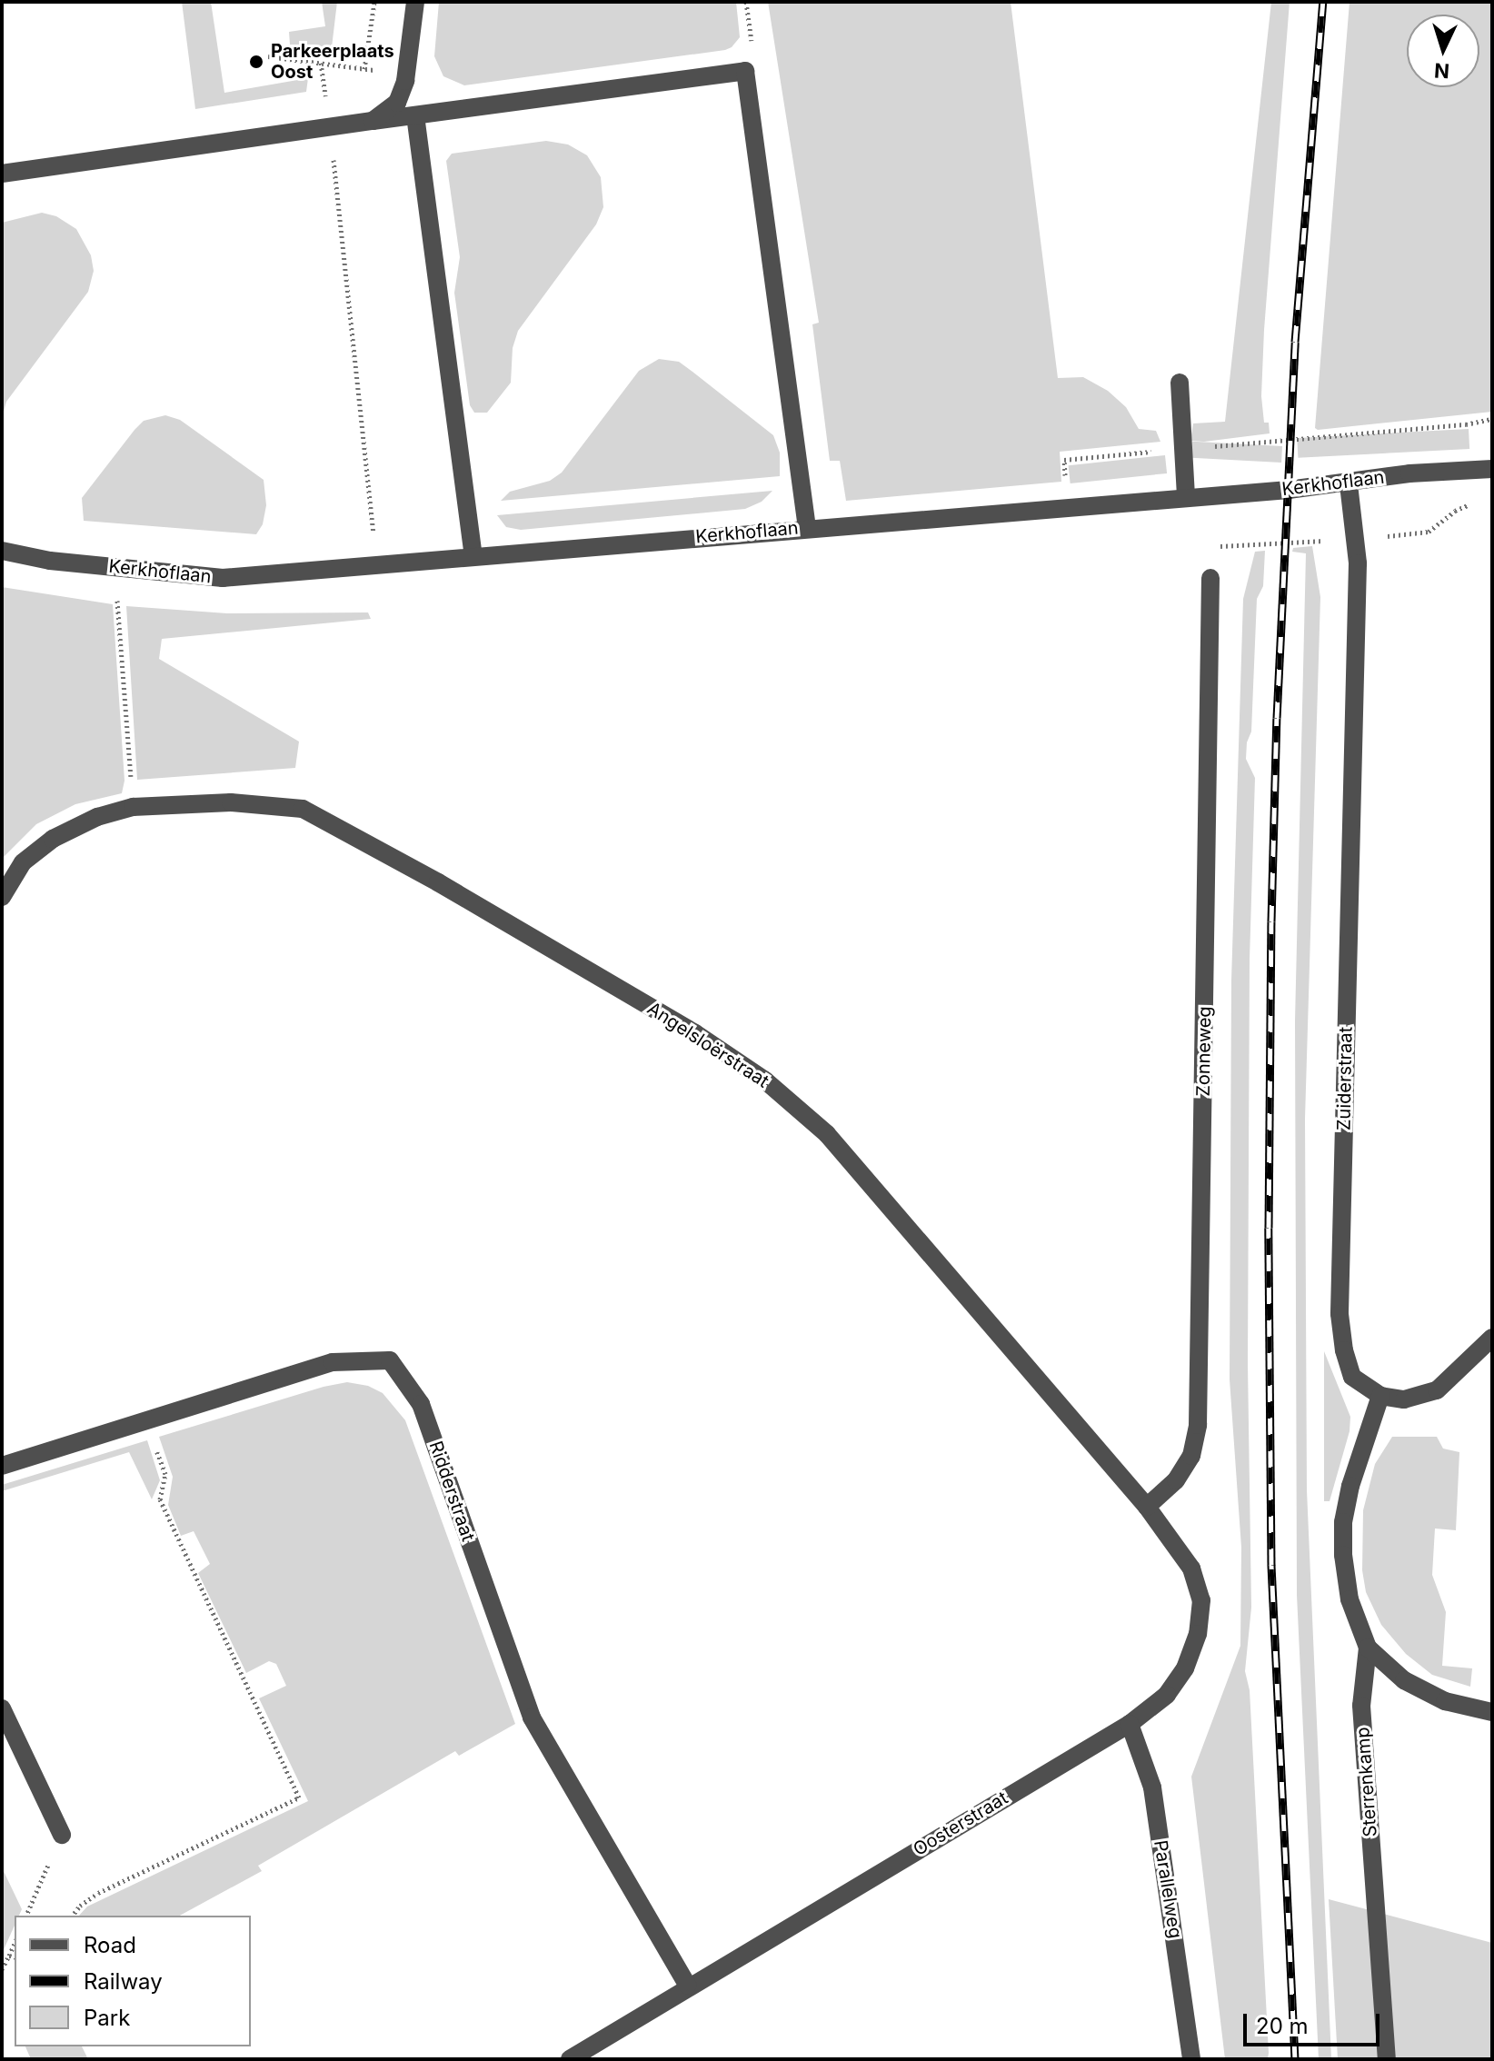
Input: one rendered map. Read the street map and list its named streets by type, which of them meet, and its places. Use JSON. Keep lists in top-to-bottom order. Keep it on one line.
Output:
{"streets":{"street":["Kerkhoflaan","Angelsloërstraat","Zonneweg","Zuiderstraat","Ridderstraat","Sterrenkamp","Oosterstraat","Parallelweg"]},"crossings":[["Kerkhoflaan","Zuiderstraat"],["Angelsloërstraat","Zonneweg"],["Angelsloërstraat","Oosterstraat"],["Zonneweg","Oosterstraat"],["Ridderstraat","Oosterstraat"],["Oosterstraat","Parallelweg"]],"places":["Parkeerplaats Oost"],"legend":["Road","Railway","Park"],"scale_bar":"20 m","north":"bottom"}
